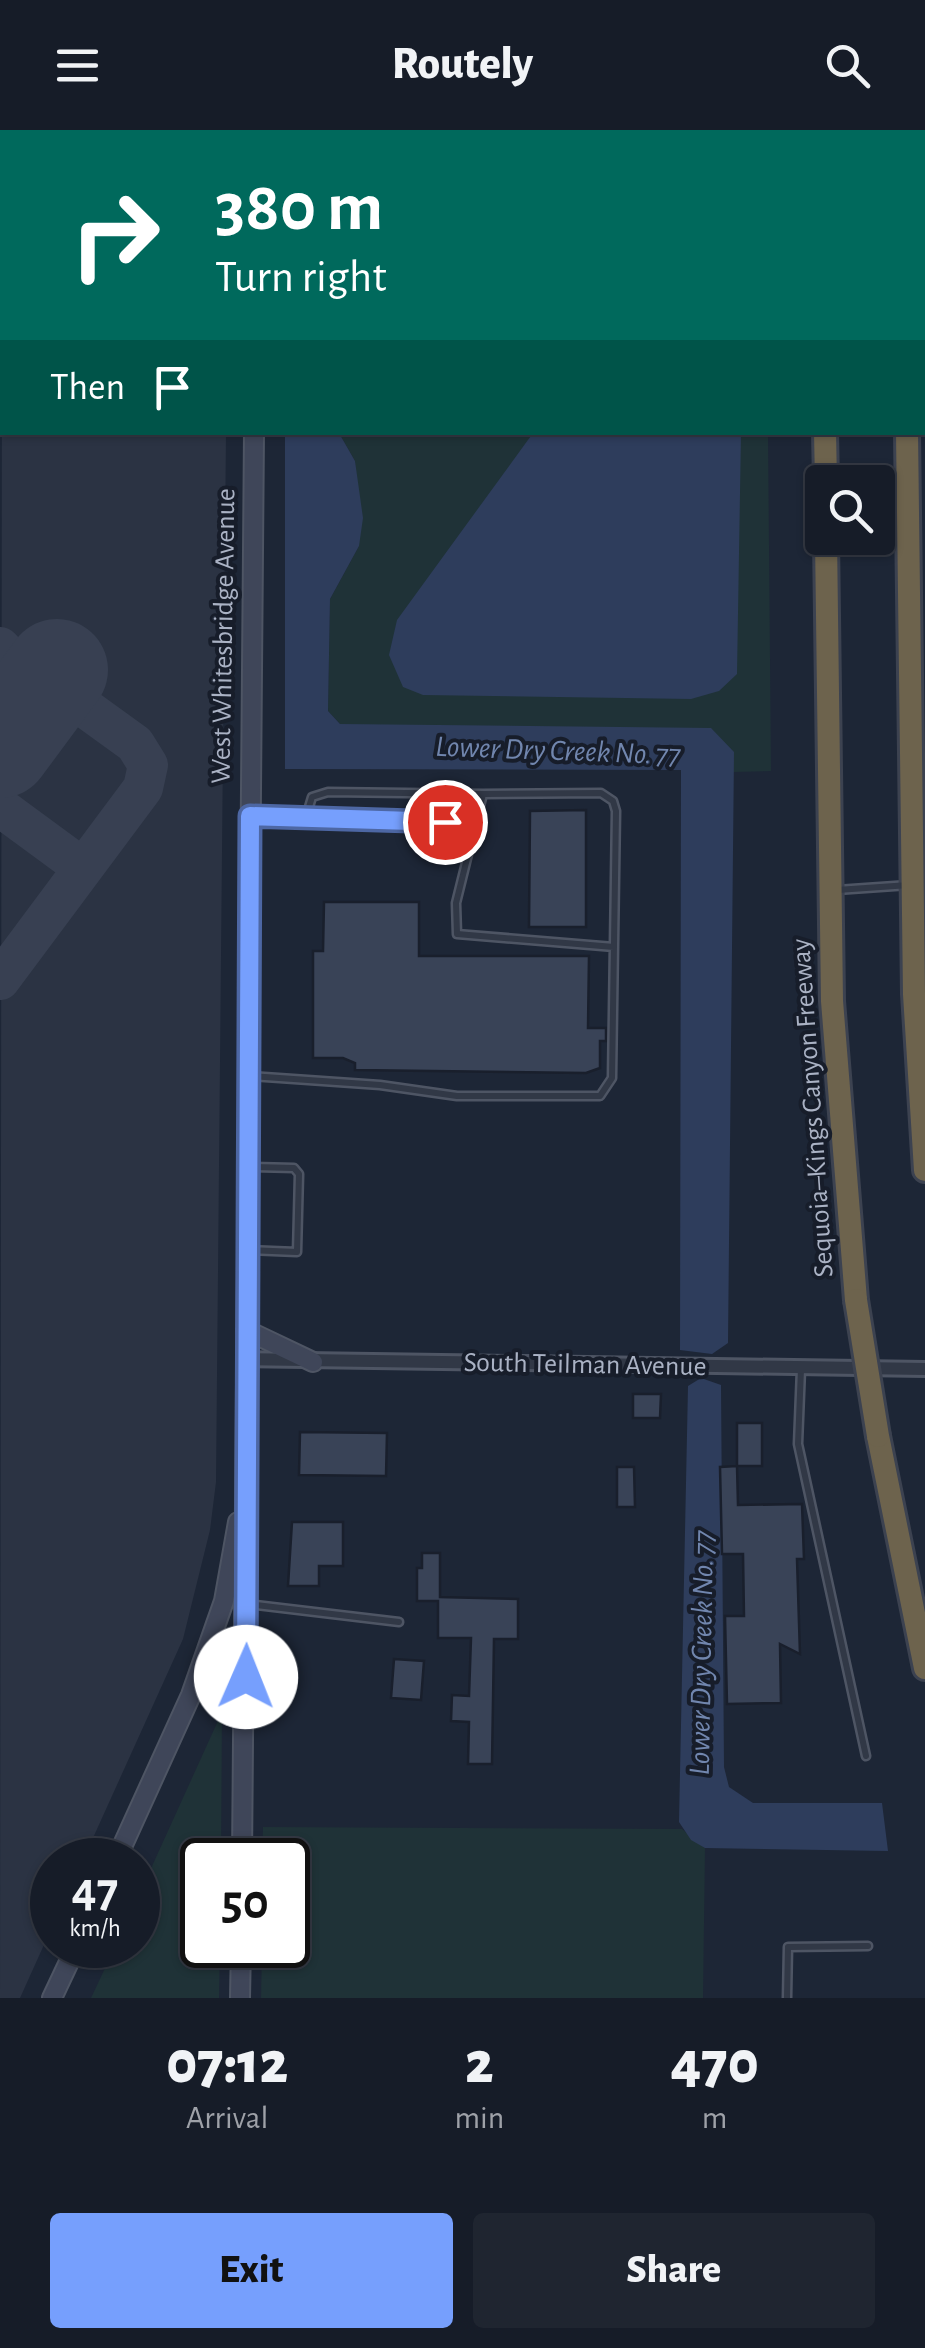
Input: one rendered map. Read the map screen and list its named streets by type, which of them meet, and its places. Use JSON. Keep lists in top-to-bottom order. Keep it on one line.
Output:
{"streets":{"highway":["Sequoia–Kings Canyon Freeway"],"main road":["West Whitesbridge Avenue"],"street":["South Teilman Avenue"]},"crossings":[["West Whitesbridge Avenue","South Teilman Avenue"]],"water":["Lower Dry Creek No. 77"],"page":{"header":"Routely","turn":["380 m","Turn right"],"then":"Then","speed":"47 km/h","limit":"50","eta":["07:12","Arrival","2","min","470","m"],"buttons":["Exit","Share"]}}
